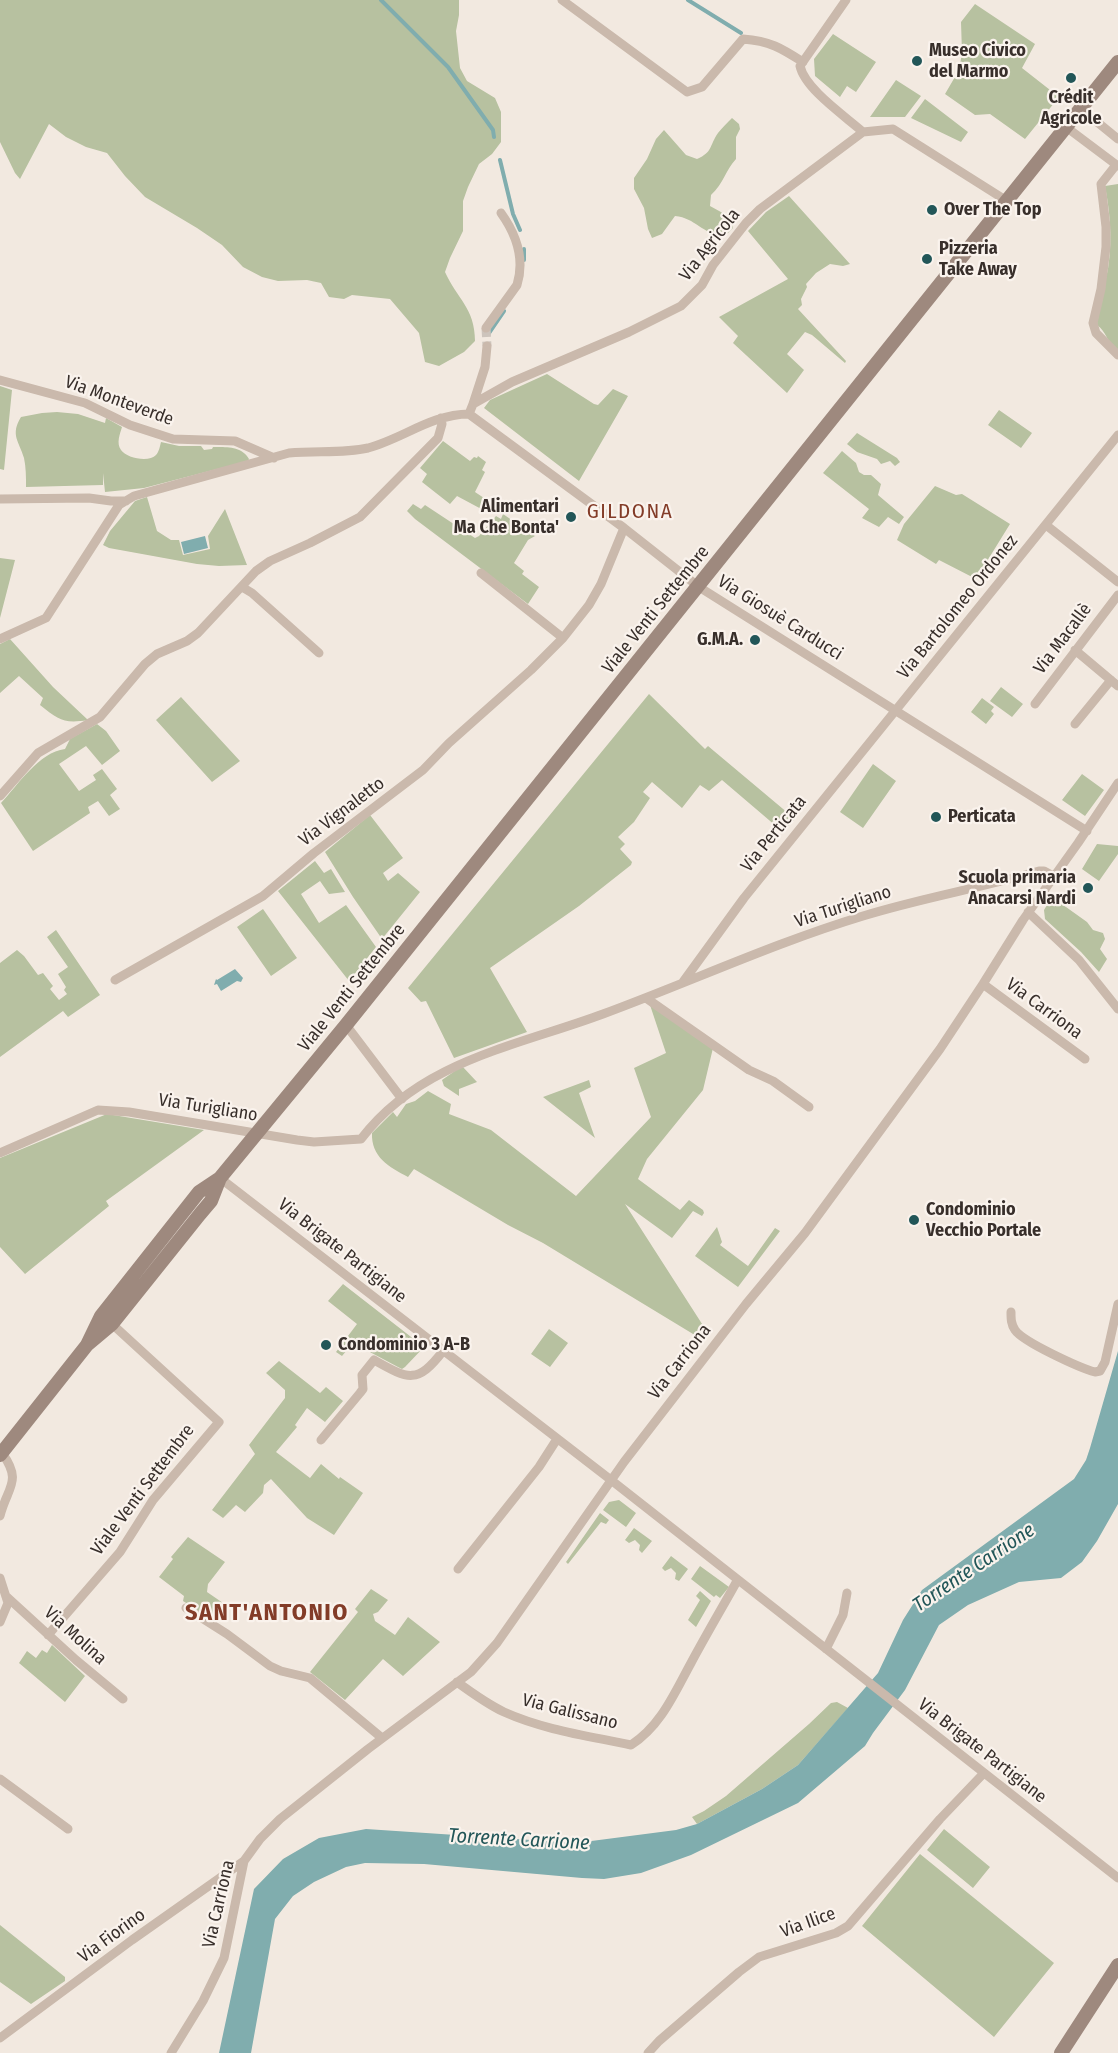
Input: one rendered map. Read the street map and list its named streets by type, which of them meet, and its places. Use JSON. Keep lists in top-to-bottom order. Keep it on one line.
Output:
{"streets":{"main road":["Viale Venti Settembre"],"street":["Via Agricola","Via Monteverde","Via Bartolomeo Ordonez","Via Giosuè Carducci","Via Macallè","Via Vignaletto","Via Perticata","Via Turigliano","Via Carriona","Via Brigate Partigiane","Via Molina","Via Galissano","Via Ilice","Via Fiorino"]},"crossings":[["Via Bartolomeo Ordonez","Via Giosuè Carducci"],["Via Bartolomeo Ordonez","Via Perticata"],["Viale Venti Settembre","Via Giosuè Carducci"],["Viale Venti Settembre","Via Turigliano"],["Viale Venti Settembre","Via Brigate Partigiane"],["Viale Venti Settembre","Via Molina"],["Via Giosuè Carducci","Via Vignaletto"],["Via Giosuè Carducci","Via Perticata"],["Via Giosuè Carducci","Via Carriona"],["Via Perticata","Via Turigliano"],["Via Turigliano","Via Carriona"],["Via Carriona","Via Brigate Partigiane"],["Via Carriona","Via Galissano"],["Via Carriona","Via Fiorino"],["Via Brigate Partigiane","Via Galissano"],["Via Brigate Partigiane","Via Ilice"]],"districts":["GILDONA","SANT'ANTONIO"],"water":["Torrente Carrione"],"places":["Museo Civico del Marmo","Crédit Agricole","Over The Top","Pizzeria Take Away","Alimentari Ma Che Bonta'","G.M.A.","Perticata","Scuola primaria Anacarsi Nardi","Condominio Vecchio Portale","Condominio 3 A-B"]}
